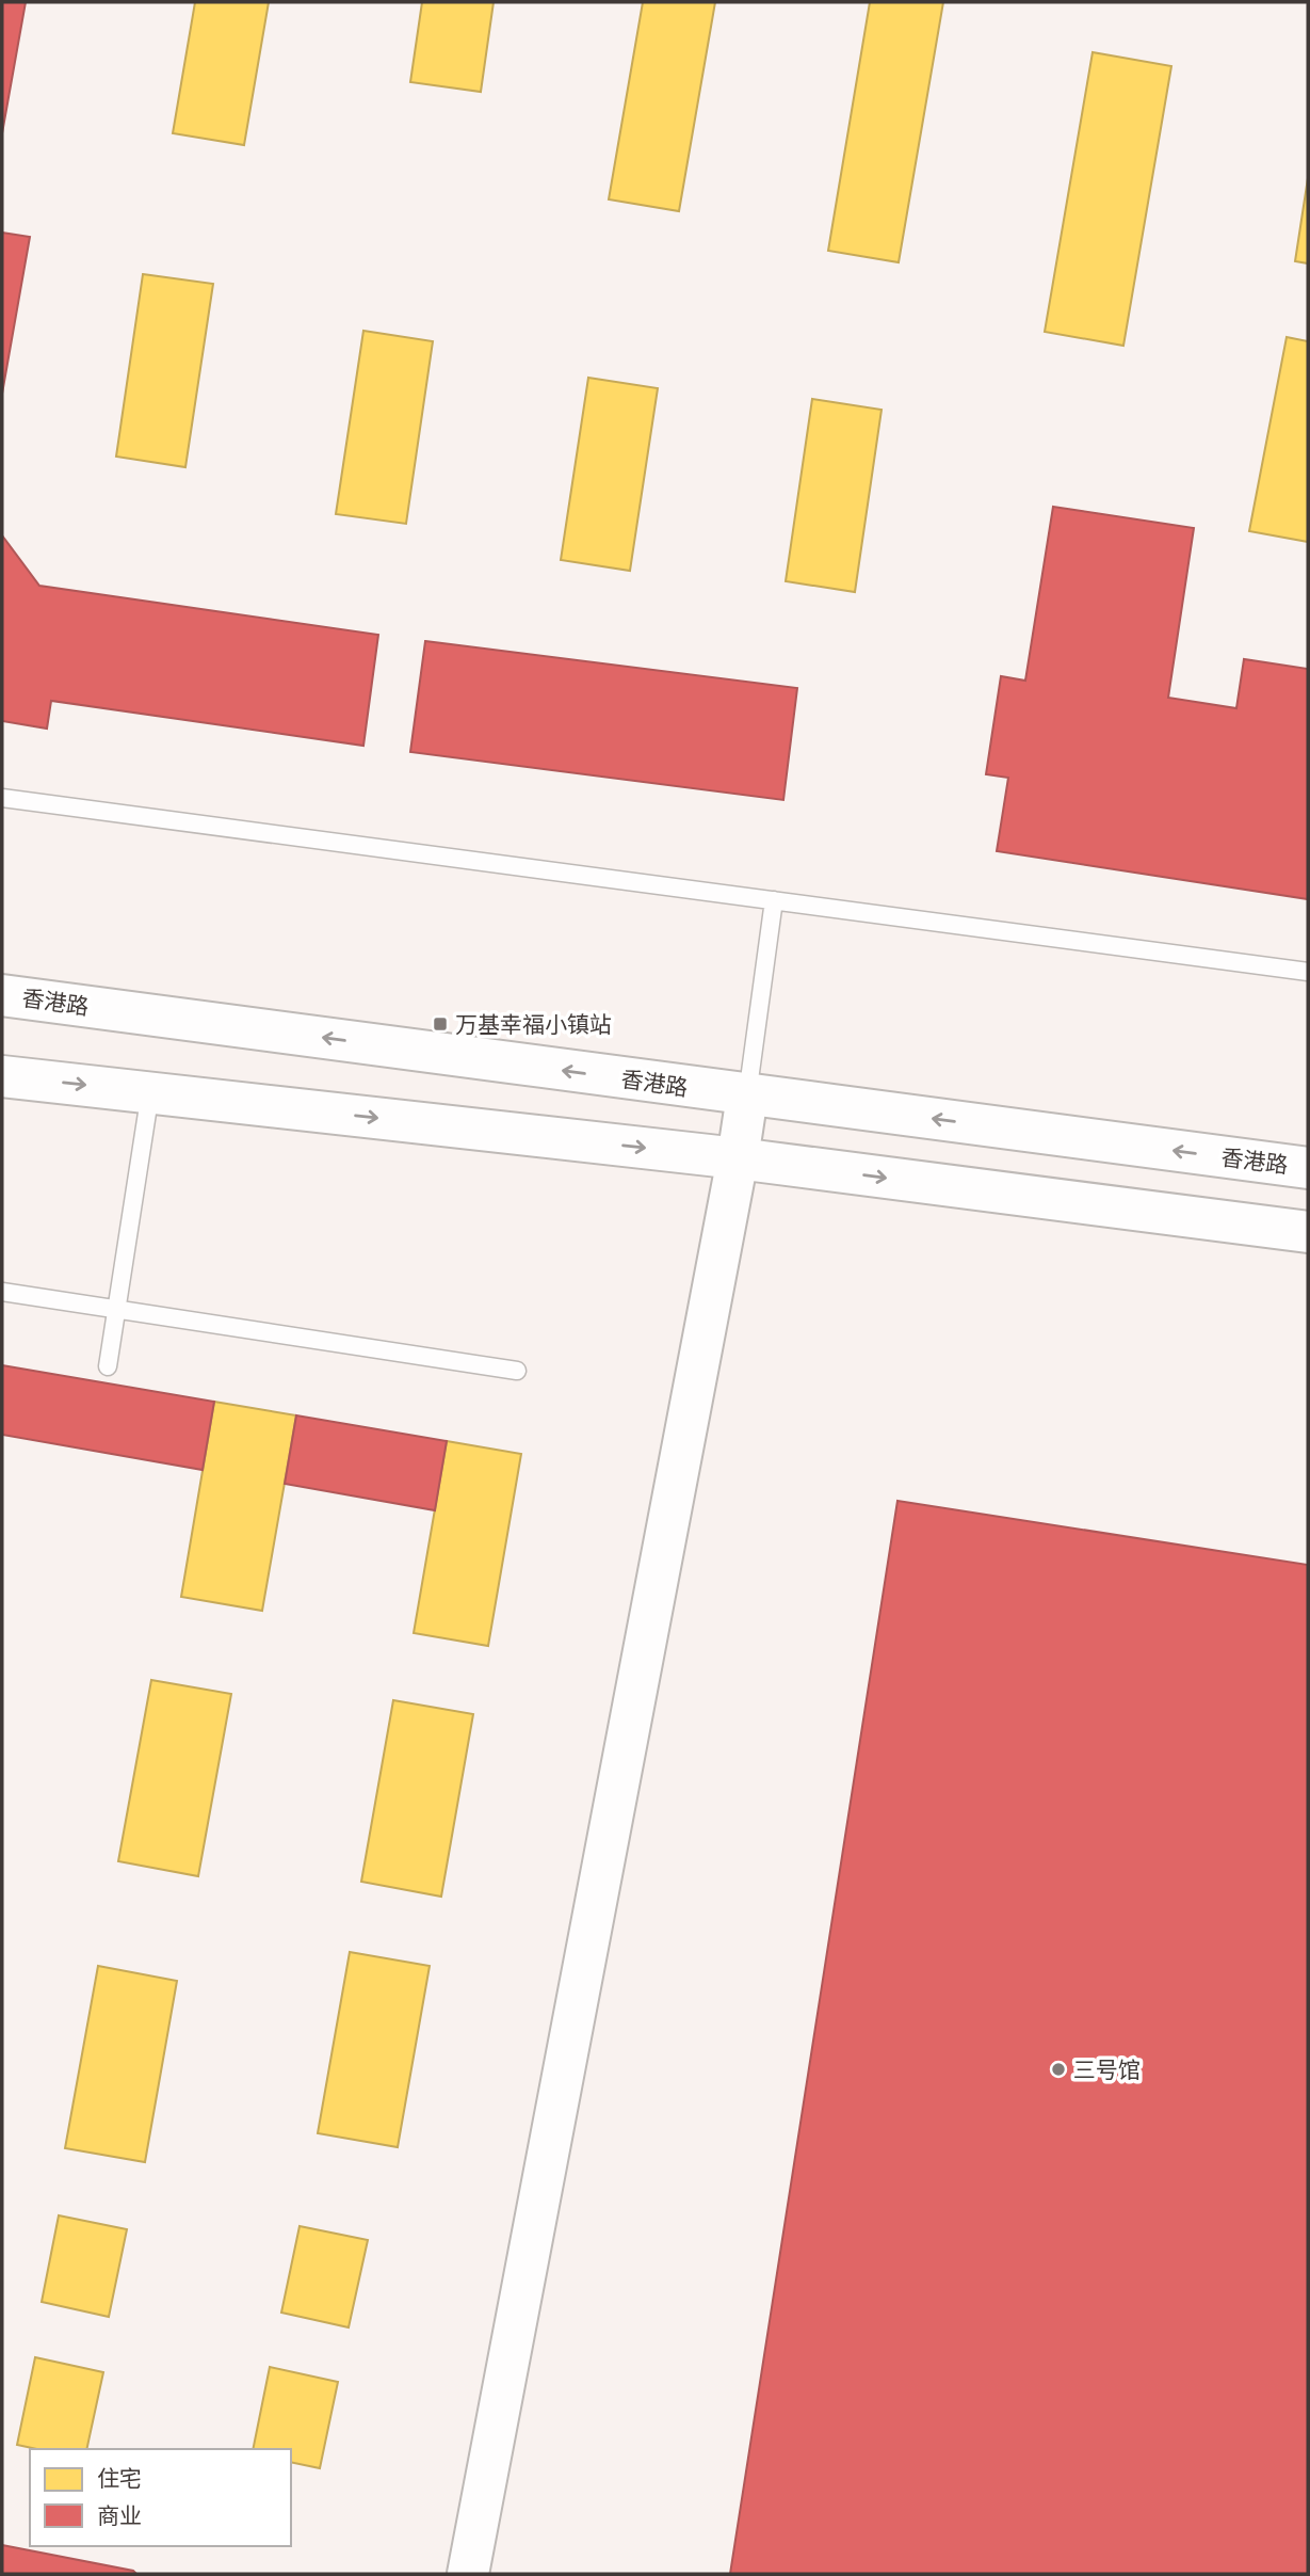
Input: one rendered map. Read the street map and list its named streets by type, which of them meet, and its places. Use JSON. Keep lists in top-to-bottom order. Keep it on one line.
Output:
{"streets":{"main road":["香港路"]},"places":{"transit":["万基幸福小镇站"],"other":["三号馆"]},"legend":["住宅","商业"]}
